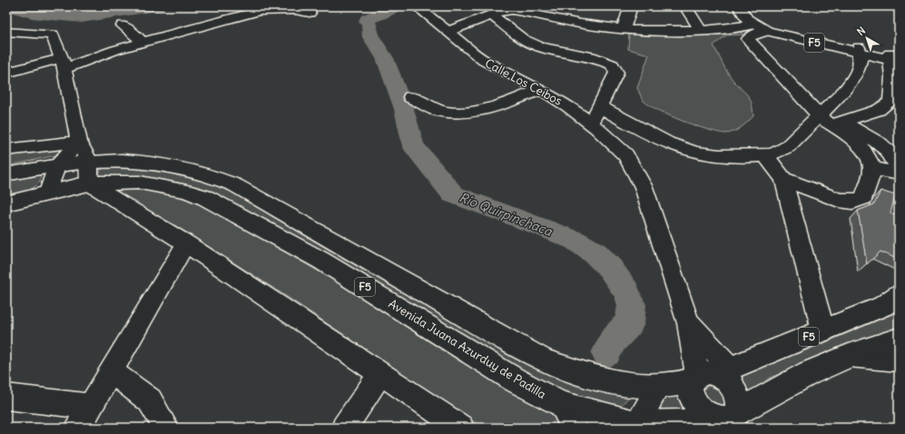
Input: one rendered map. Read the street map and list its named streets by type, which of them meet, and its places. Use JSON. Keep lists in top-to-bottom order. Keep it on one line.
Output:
{"streets":{"highway":["F5","Avenida Juana Azurduy de Padilla"],"street":["Calle Los Ceibos"]},"crossings":[["Calle Los Ceibos","Avenida Juana Azurduy de Padilla"]],"water":["Río Quirpinchaca"],"north":"top left"}
